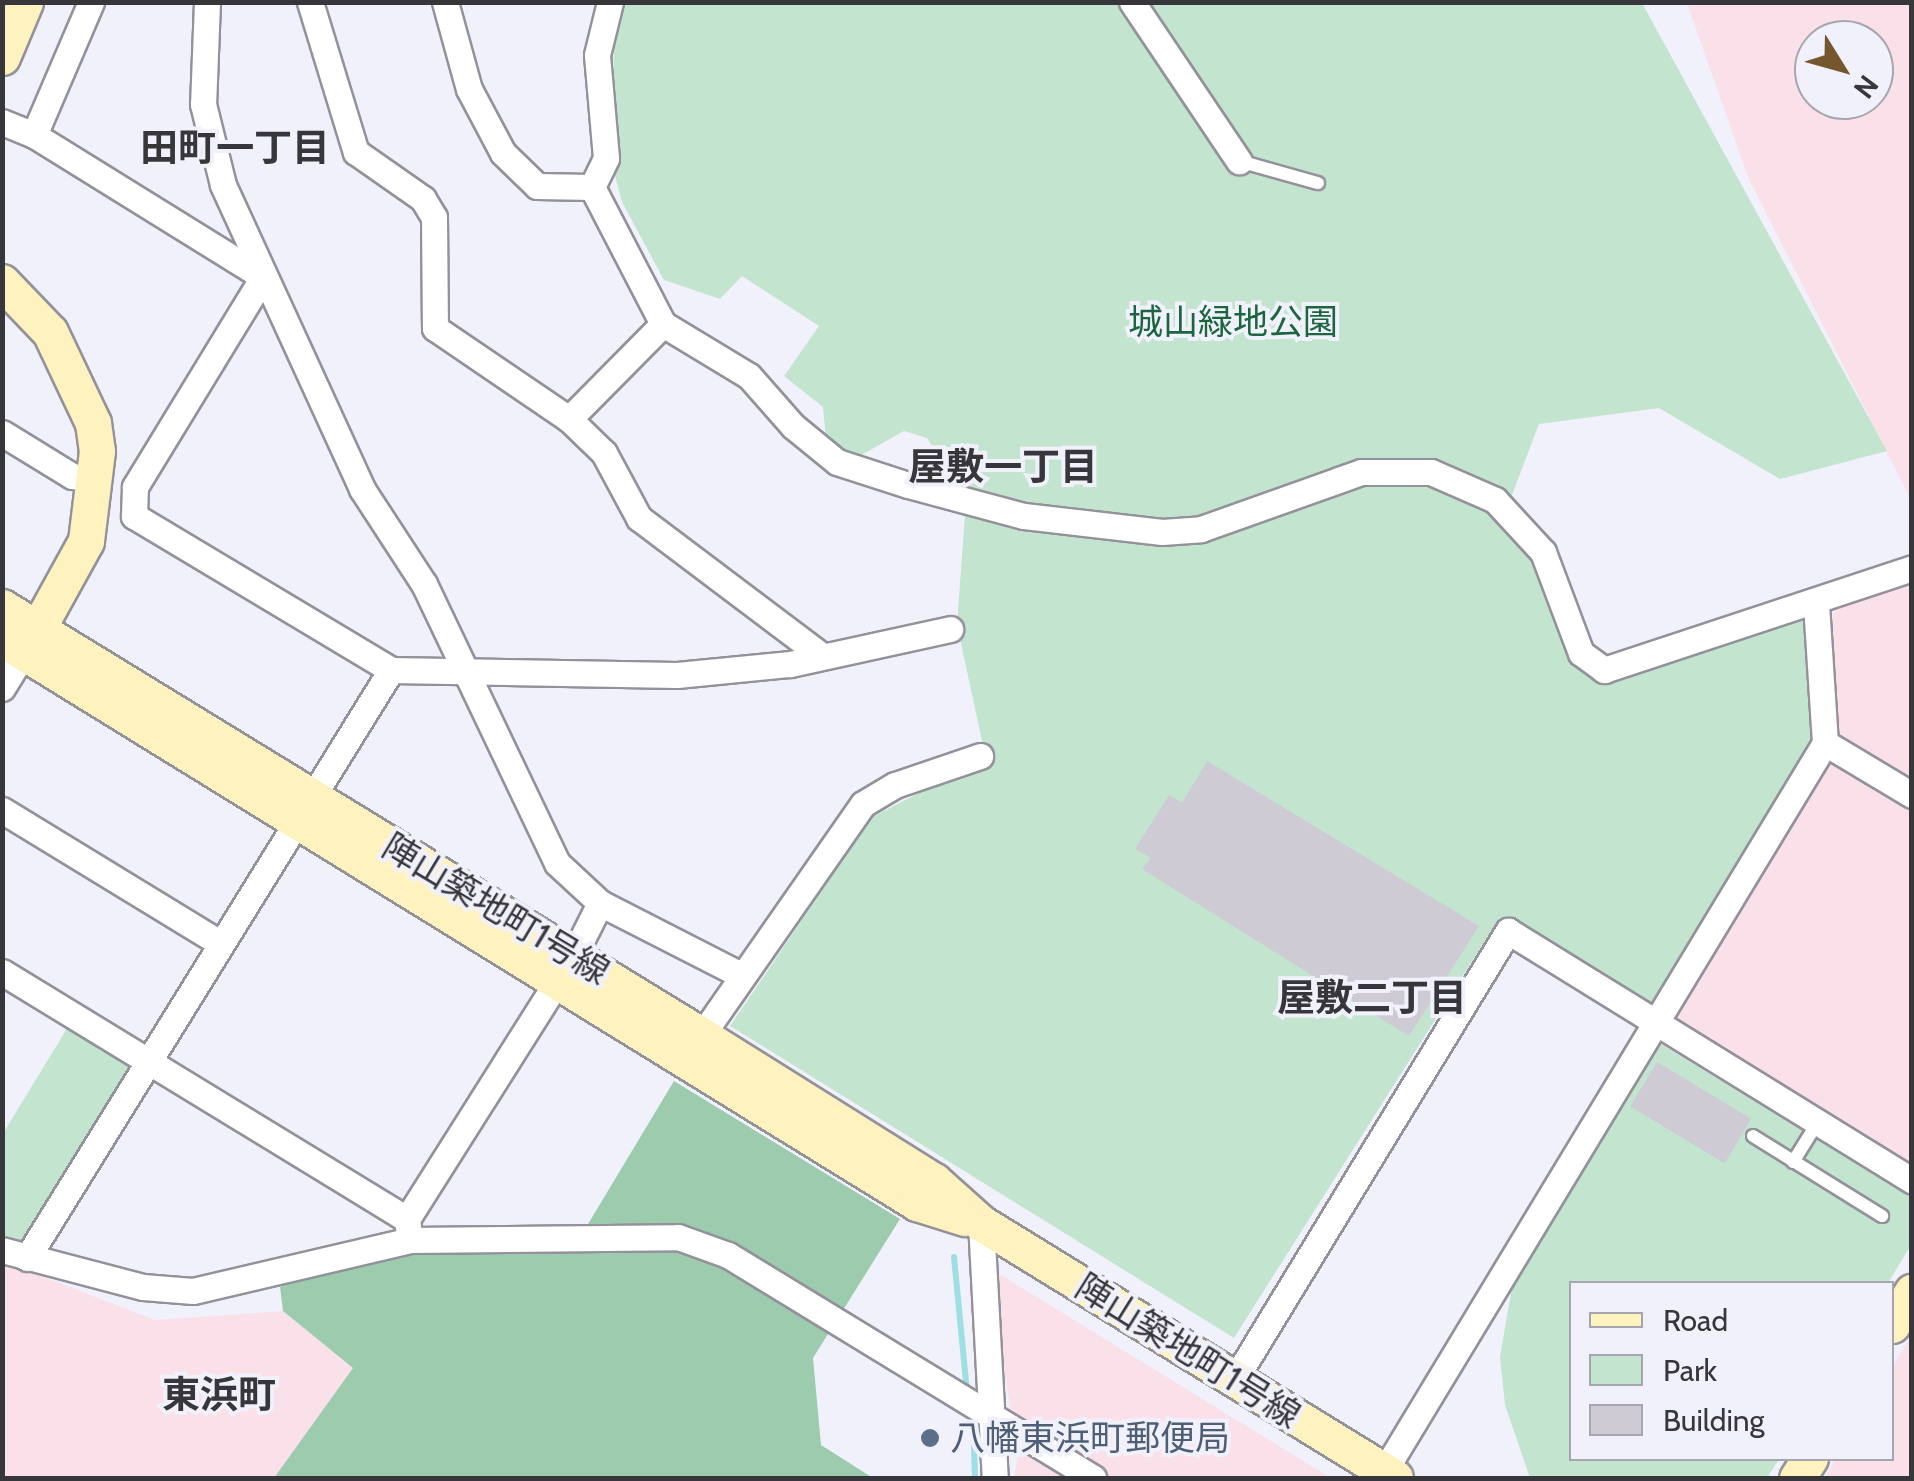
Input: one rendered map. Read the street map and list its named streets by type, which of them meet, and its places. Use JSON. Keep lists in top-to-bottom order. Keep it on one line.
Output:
{"streets":{"street":["陣山築地町1号線"]},"districts":["田町一丁目","屋敷一丁目","屋敷二丁目","東浜町"],"parks":["城山緑地公園"],"places":["八幡東浜町郵便局"],"legend":["Road","Park","Building"],"north":"bottom right"}
